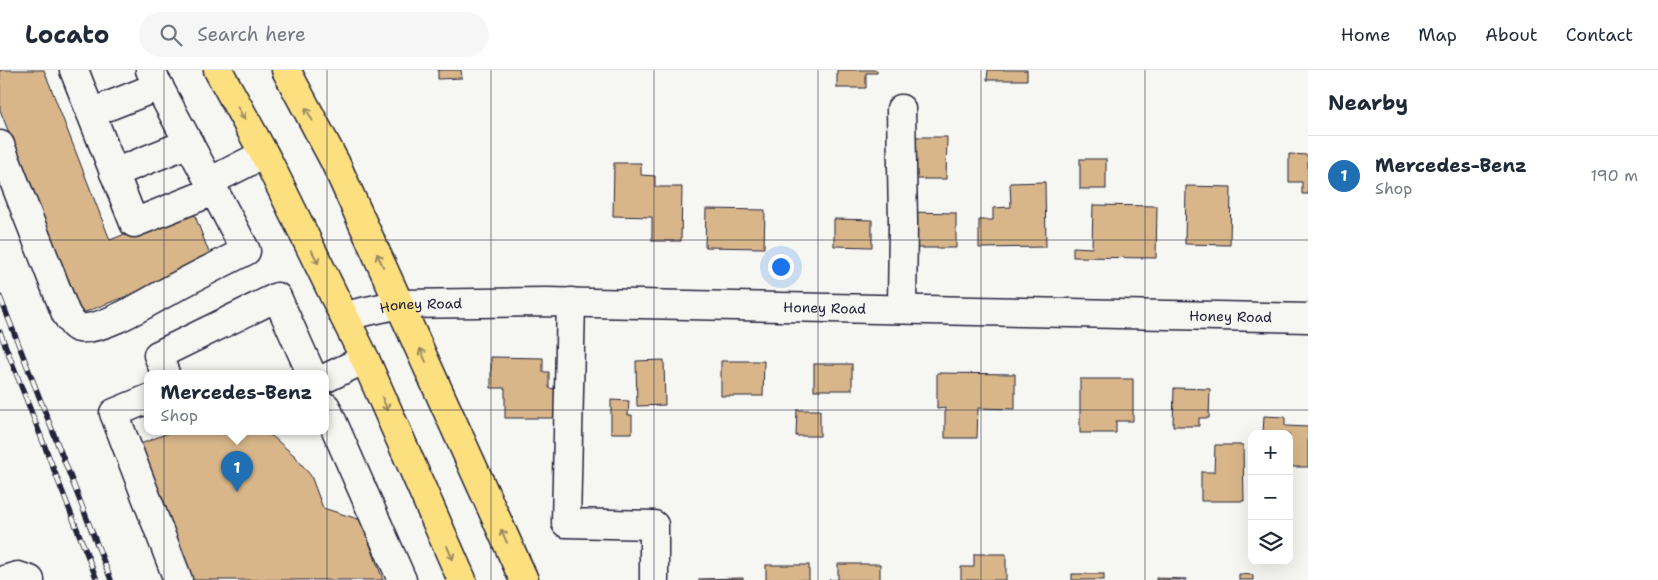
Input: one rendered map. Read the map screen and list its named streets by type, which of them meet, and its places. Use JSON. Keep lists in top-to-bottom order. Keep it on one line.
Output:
{"streets":{"street":["Honey Road"]},"page":{"header":"Locato","search":"Search here","nav":["Home","Map","About","Contact"],"heading":"Nearby","list":[{"mark":"1","name":"Mercedes-Benz","note":"Shop","value":"190 m"}],"popup":["Mercedes-Benz","Shop"],"map_buttons":["+","−"],"pins":"1"}}
